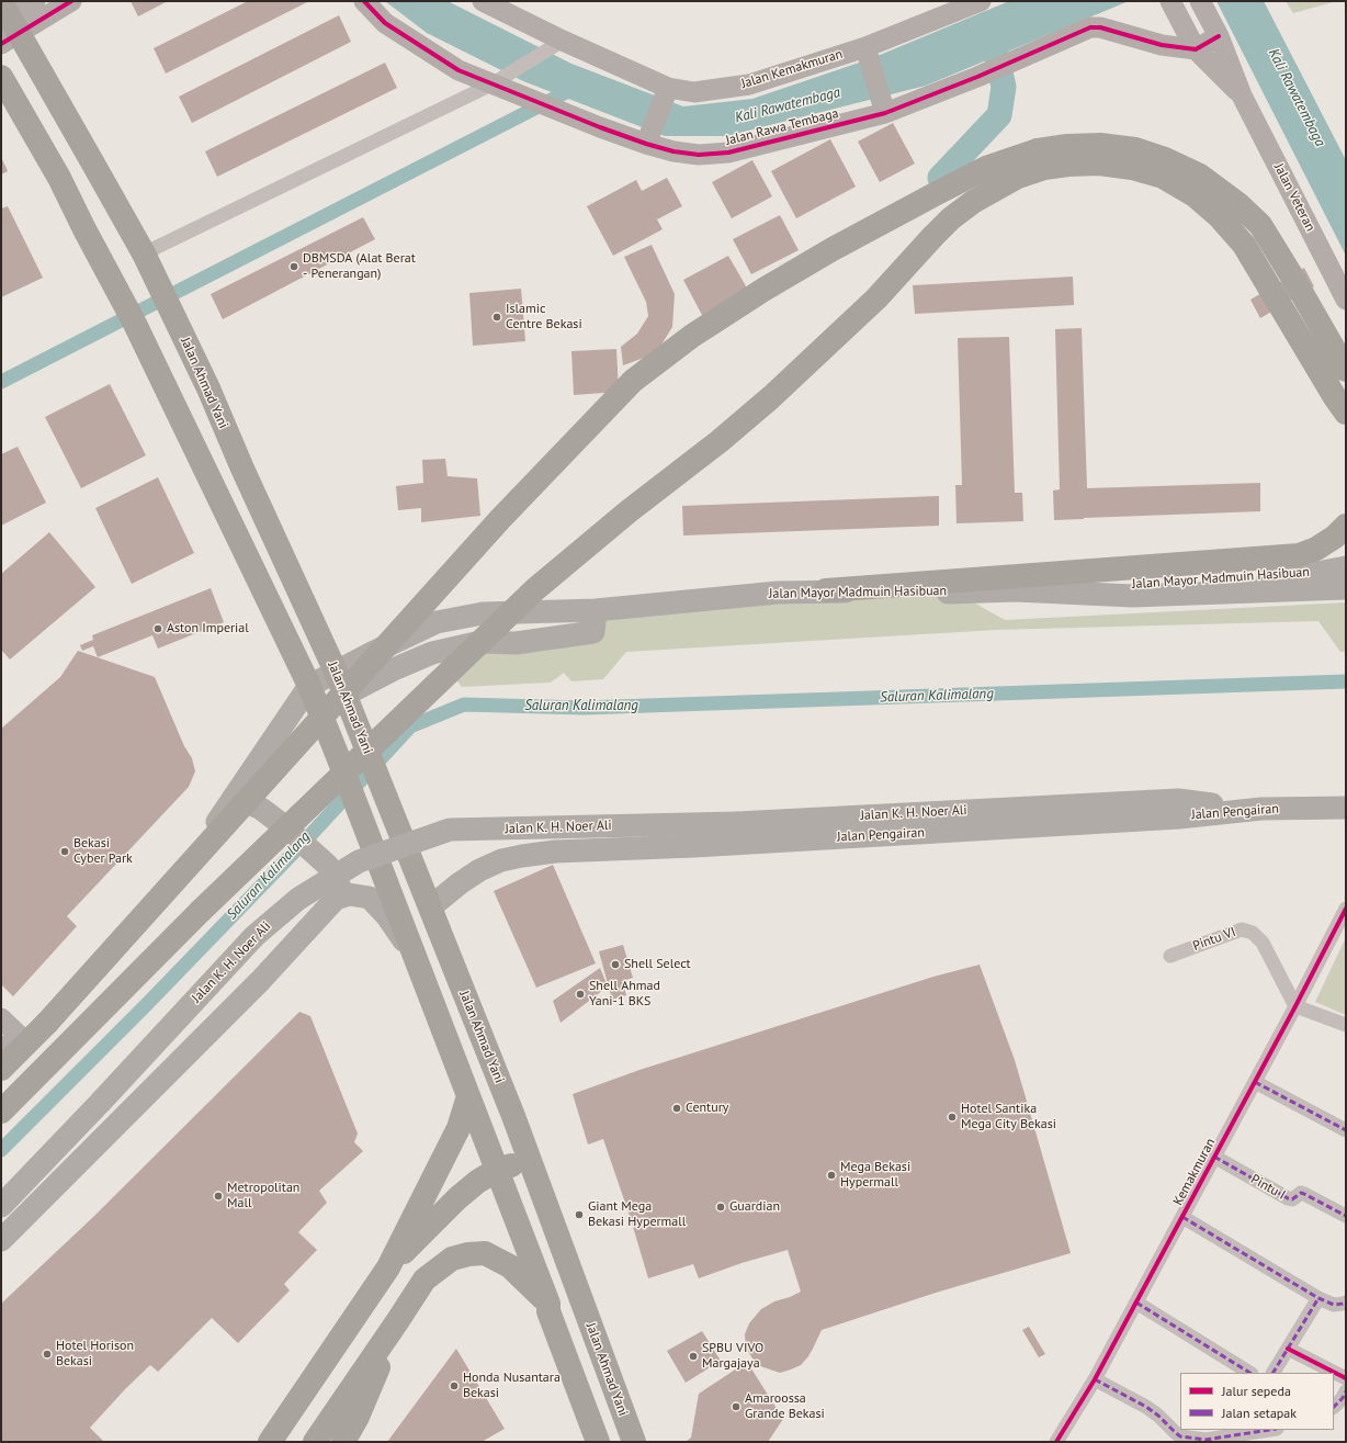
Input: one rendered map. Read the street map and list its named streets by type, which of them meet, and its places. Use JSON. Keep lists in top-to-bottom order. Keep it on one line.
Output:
{"streets":{"highway":["Jalan Ahmad Yani"],"main road":["Jalan Mayor Madmuin Hasibuan","Jalan Pengairan","Jalan K. H. Noer Ali"],"street":["Jalan Kemakmuran","Jalan Rawa Tembaga","Jalan Veteran","Pintu VI","Kemakmuran","Pintu I"]},"crossings":[["Jalan Rawa Tembaga","Jalan Veteran"],["Jalan Ahmad Yani","Jalan Mayor Madmuin Hasibuan"],["Jalan Ahmad Yani","Jalan Pengairan"],["Jalan Pengairan","Jalan K. H. Noer Ali"],["Pintu VI","Kemakmuran"],["Kemakmuran","Pintu I"]],"water":["Kali Rawatembaga","Saluran Kalimalang"],"places":["DBMSDA (Alat Berat - Penerangan)","Islamic Centre Bekasi","Aston Imperial","Bekasi Cyber Park","Shell Select","Shell Ahmad Yani-1 BKS","Century","Hotel Santika Mega City Bekasi","Mega Bekasi Hypermall","Metropolitan Mall","Guardian","Giant Mega Bekasi Hypermall","Hotel Horison Bekasi","SPBU VIVO Margajaya","Honda Nusantara Bekasi","Amaroossa Grande Bekasi"],"legend":["Jalur sepeda","Jalan setapak"]}
